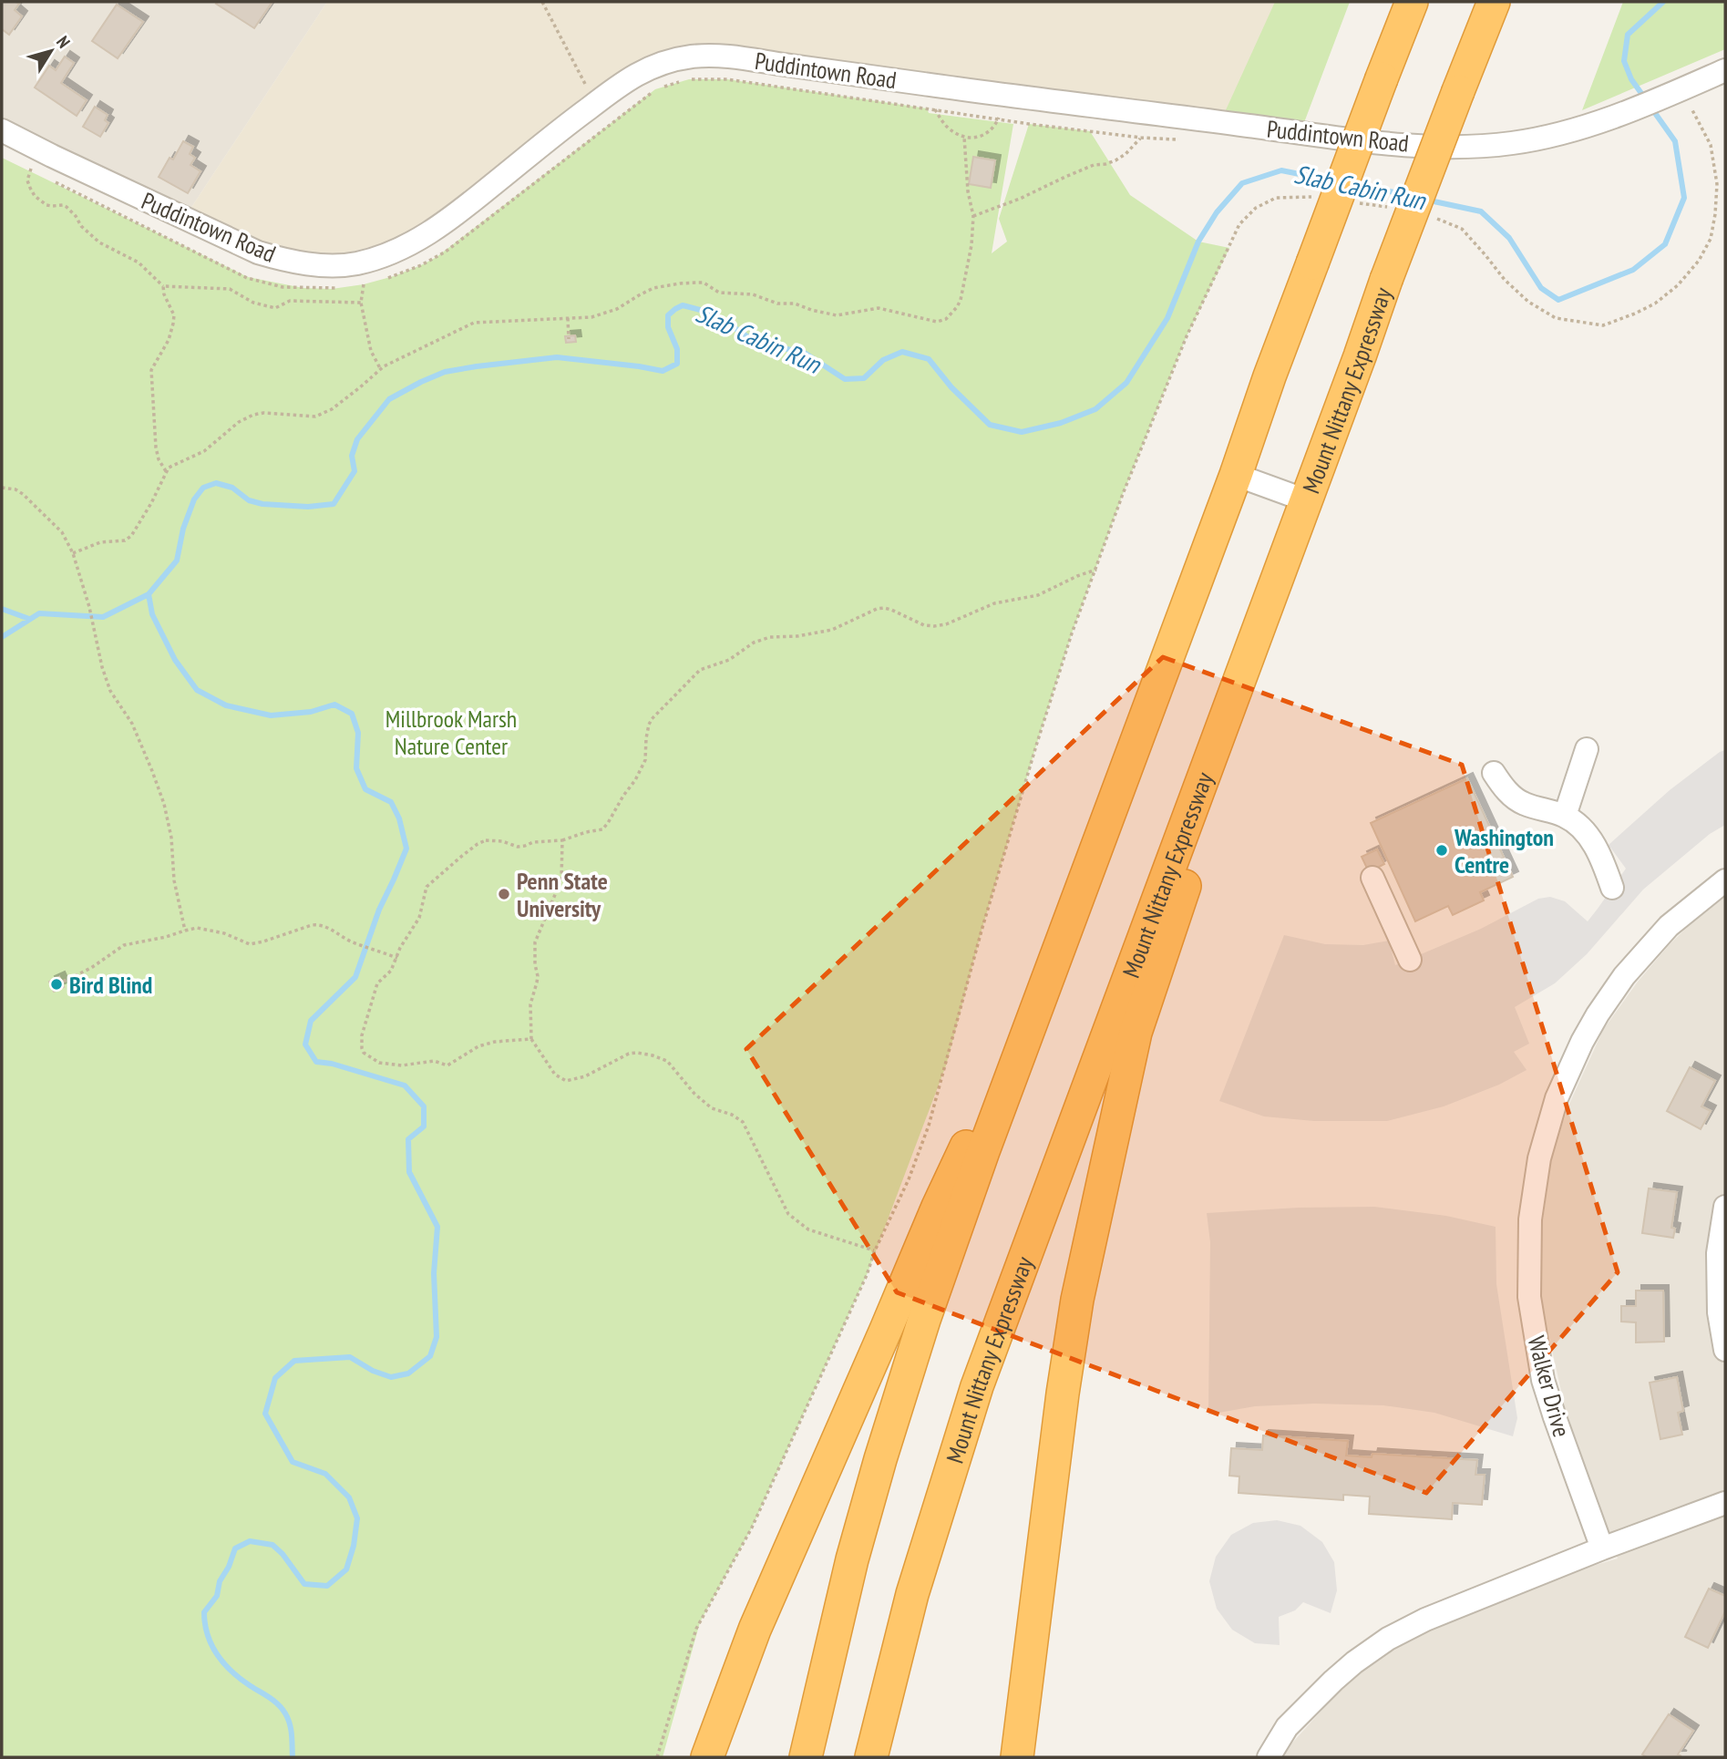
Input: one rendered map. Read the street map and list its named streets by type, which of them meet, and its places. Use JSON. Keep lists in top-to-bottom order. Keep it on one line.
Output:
{"streets":{"highway":["Mount Nittany Expressway"],"street":["Puddintown Road","Walker Drive"]},"water":["Slab Cabin Run"],"parks":["Millbrook Marsh Nature Center"],"places":["Washington Centre","Penn State University","Bird Blind"],"north":"top right"}
